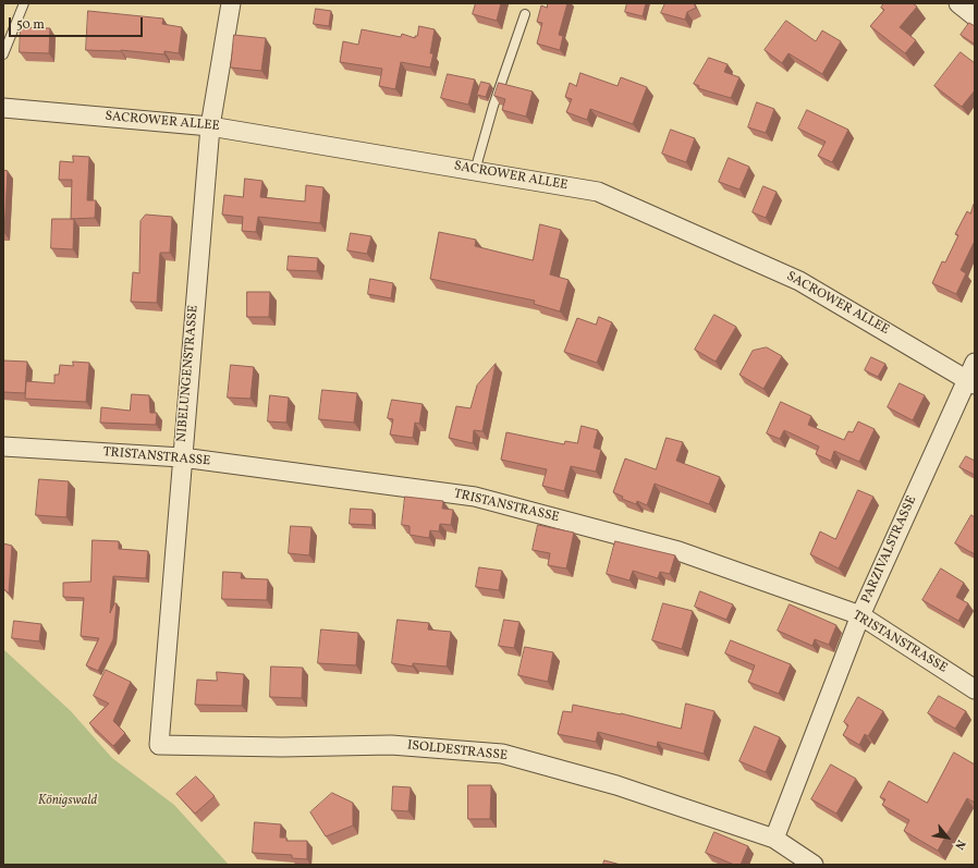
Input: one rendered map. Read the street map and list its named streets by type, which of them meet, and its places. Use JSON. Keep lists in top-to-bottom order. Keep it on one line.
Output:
{"streets":{"street":["SACROWER ALLEE","NIBELUNGENSTRASSE","TRISTANSTRASSE","PARZIVALSTRASSE","ISOLDESTRASSE"]},"crossings":[["SACROWER ALLEE","NIBELUNGENSTRASSE"],["SACROWER ALLEE","PARZIVALSTRASSE"],["NIBELUNGENSTRASSE","TRISTANSTRASSE"],["NIBELUNGENSTRASSE","ISOLDESTRASSE"],["TRISTANSTRASSE","PARZIVALSTRASSE"],["PARZIVALSTRASSE","ISOLDESTRASSE"]],"parks":["Königswald"],"scale_bar":"50 m","north":"bottom right"}
